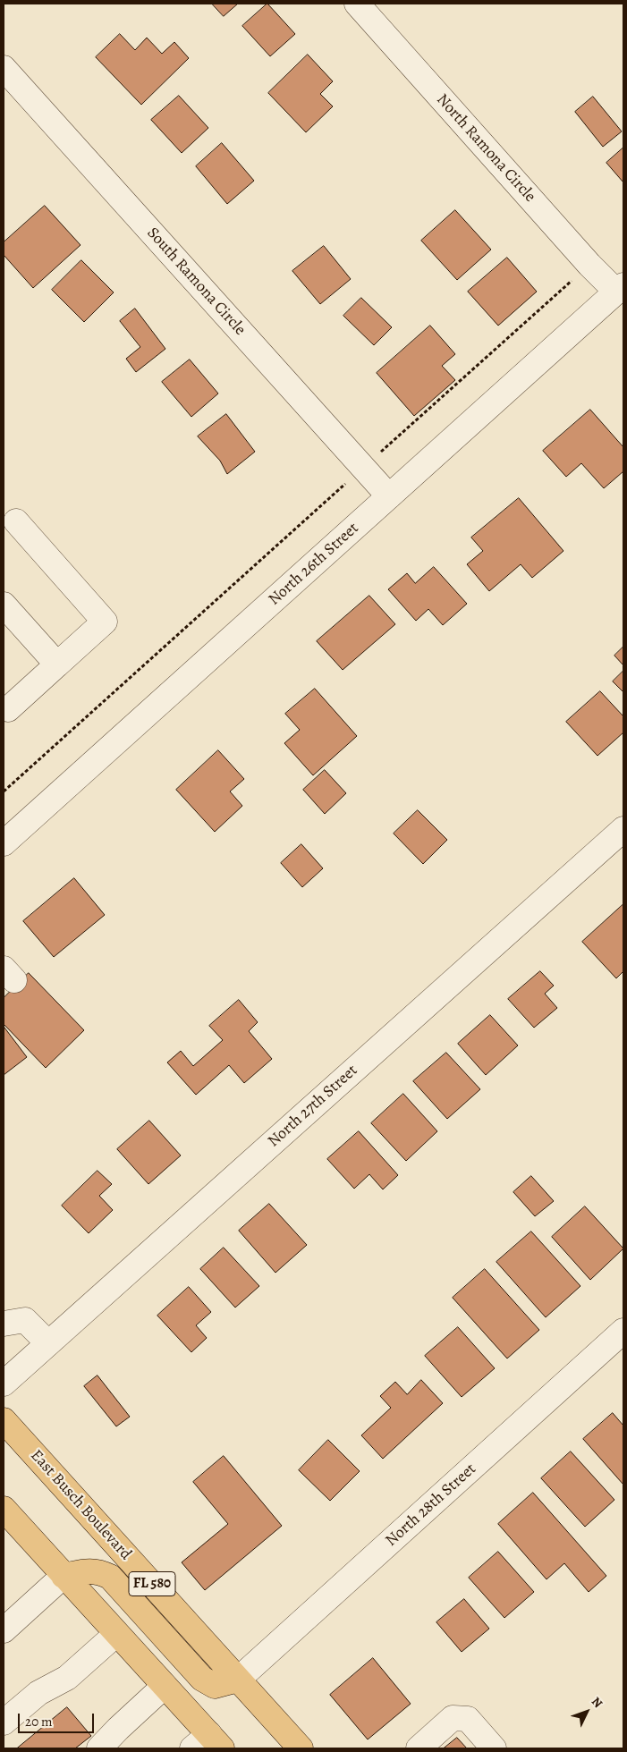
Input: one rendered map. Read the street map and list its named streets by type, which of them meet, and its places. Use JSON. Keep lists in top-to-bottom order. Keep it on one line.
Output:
{"streets":{"main road":["East Busch Boulevard","FL 580"],"street":["North Ramona Circle","South Ramona Circle","North 26th Street","North 27th Street","North 28th Street"]},"crossings":[["North Ramona Circle","North 26th Street"],["South Ramona Circle","North 26th Street"],["East Busch Boulevard","North 28th Street"]],"scale_bar":"20 m","north":"top right"}
